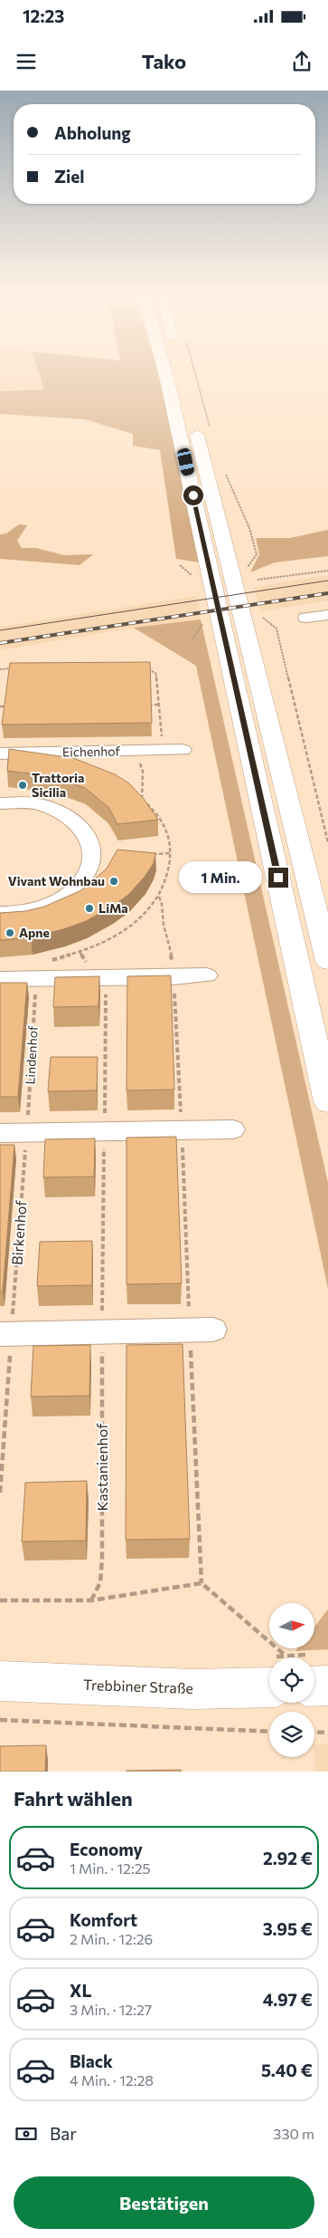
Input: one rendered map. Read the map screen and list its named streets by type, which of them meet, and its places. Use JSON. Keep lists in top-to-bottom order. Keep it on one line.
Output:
{"streets":{"main road":["Trebbiner Straße"],"street":["Eichenhof"],"path":["Lindenhof","Birkenhof","Kastanienhof"]},"crossings":[["Lindenhof","Birkenhof"]],"places":["Trattoria Sicilia","Vivant Wohnbau","LiMa","Apne"],"north":"right","page":{"status":"12:23","header":"Tako","banner":["Abholung","Ziel"],"bubble":"1 Min.","heading":"Fahrt wählen","list":[{"name":"Economy","note":"1 Min. · 12:25","value":"2.92 €"},{"name":"Komfort","note":"2 Min. · 12:26","value":"3.95 €"},{"name":"XL","note":"3 Min. · 12:27","value":"4.97 €"},{"name":"Black","note":"4 Min. · 12:28","value":"5.40 €"}],"pay":["Bar","330 m"],"buttons":"Bestätigen"}}
